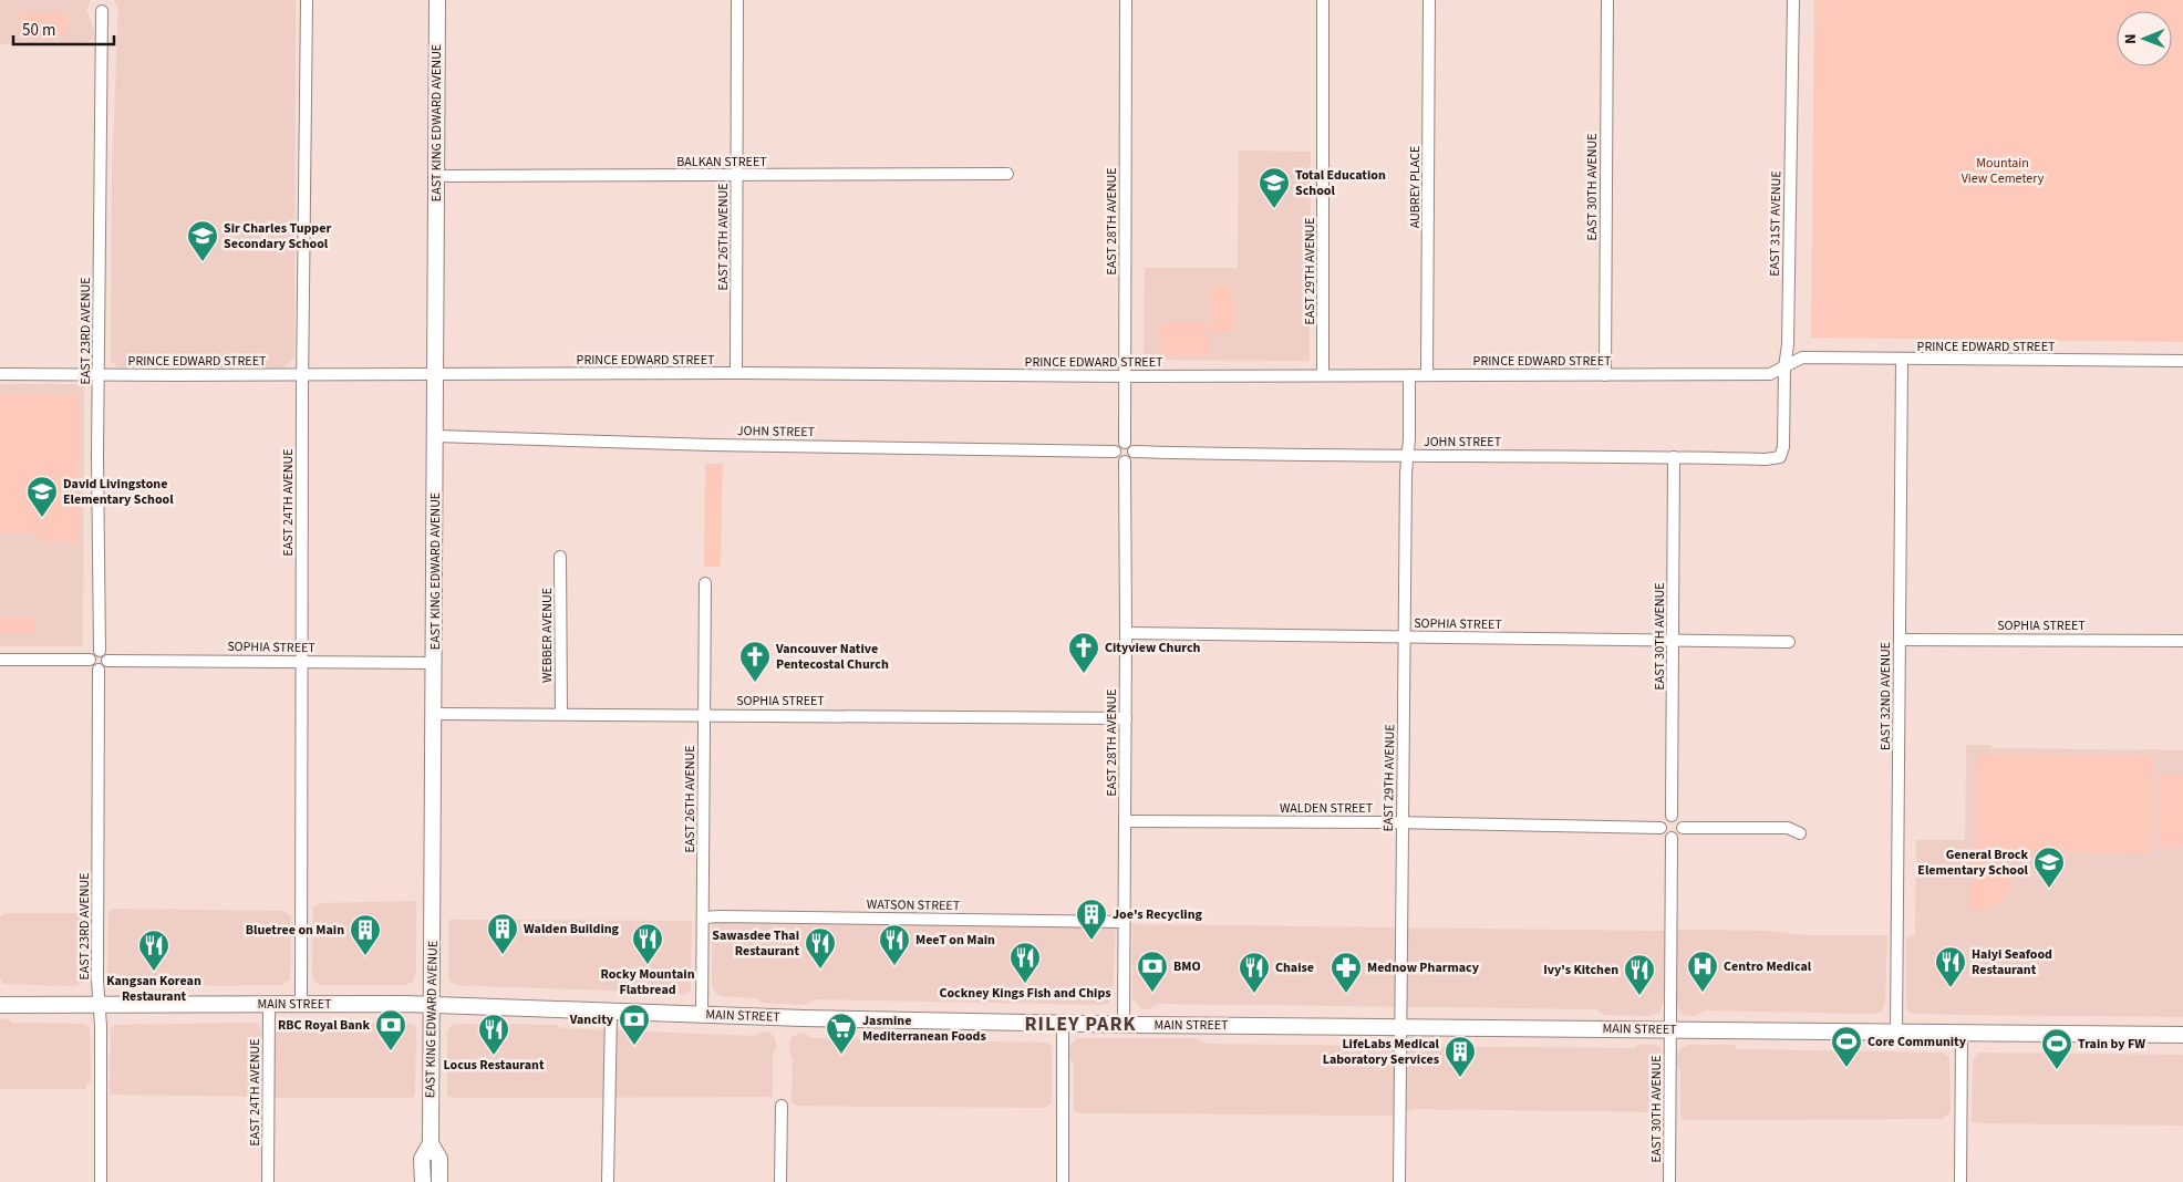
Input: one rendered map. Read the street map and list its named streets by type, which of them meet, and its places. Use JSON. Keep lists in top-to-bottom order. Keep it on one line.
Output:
{"streets":{"main road":["EAST KING EDWARD AVENUE","MAIN STREET"],"street":["BALKAN STREET","AUBREY PLACE","EAST 30TH AVENUE","EAST 28TH AVENUE","EAST 31ST AVENUE","EAST 26TH AVENUE","EAST 29TH AVENUE","EAST 23RD AVENUE","PRINCE EDWARD STREET","JOHN STREET","EAST 24TH AVENUE","SOPHIA STREET","WEBBER AVENUE","EAST 32ND AVENUE","WALDEN STREET","WATSON STREET"]},"crossings":[["EAST KING EDWARD AVENUE","BALKAN STREET"],["EAST KING EDWARD AVENUE","PRINCE EDWARD STREET"],["EAST KING EDWARD AVENUE","JOHN STREET"],["EAST KING EDWARD AVENUE","SOPHIA STREET"],["EAST KING EDWARD AVENUE","MAIN STREET"],["BALKAN STREET","EAST 26TH AVENUE"],["AUBREY PLACE","PRINCE EDWARD STREET"],["EAST 30TH AVENUE","PRINCE EDWARD STREET"],["EAST 30TH AVENUE","JOHN STREET"],["EAST 30TH AVENUE","SOPHIA STREET"],["EAST 30TH AVENUE","WALDEN STREET"],["EAST 30TH AVENUE","MAIN STREET"],["EAST 28TH AVENUE","PRINCE EDWARD STREET"],["EAST 28TH AVENUE","JOHN STREET"],["EAST 28TH AVENUE","SOPHIA STREET"],["EAST 28TH AVENUE","WALDEN STREET"],["EAST 28TH AVENUE","WATSON STREET"],["EAST 28TH AVENUE","MAIN STREET"],["EAST 31ST AVENUE","PRINCE EDWARD STREET"],["EAST 31ST AVENUE","JOHN STREET"],["EAST 26TH AVENUE","PRINCE EDWARD STREET"],["EAST 26TH AVENUE","SOPHIA STREET"],["EAST 26TH AVENUE","WATSON STREET"],["EAST 26TH AVENUE","MAIN STREET"],["EAST 29TH AVENUE","PRINCE EDWARD STREET"],["EAST 29TH AVENUE","JOHN STREET"],["EAST 29TH AVENUE","SOPHIA STREET"],["EAST 29TH AVENUE","WALDEN STREET"],["EAST 29TH AVENUE","MAIN STREET"],["EAST 23RD AVENUE","PRINCE EDWARD STREET"],["EAST 23RD AVENUE","SOPHIA STREET"],["EAST 23RD AVENUE","MAIN STREET"],["PRINCE EDWARD STREET","EAST 24TH AVENUE"],["PRINCE EDWARD STREET","EAST 32ND AVENUE"],["EAST 24TH AVENUE","SOPHIA STREET"],["EAST 24TH AVENUE","MAIN STREET"],["SOPHIA STREET","WEBBER AVENUE"],["SOPHIA STREET","EAST 32ND AVENUE"],["EAST 32ND AVENUE","MAIN STREET"]],"districts":["RILEY PARK"],"parks":["Mountain View Cemetery"],"places":{"school or university":["Total Education School","Sir Charles Tupper Secondary School","David Livingstone Elementary School","General Brock Elementary School"],"church":["Cityview Church","Vancouver Native Pentecostal Church"],"building":["Joe's Recycling","Walden Building","Bluetree on Main","LifeLabs Medical Laboratory Services"],"restaurant":["Rocky Mountain Flatbread","MeeT on Main","Sawasdee Thai Restaurant","Kangsan Korean Restaurant","Cockney Kings Fish and Chips","Haiyi Seafood Restaurant","Chaise","Ivy's Kitchen","Locus Restaurant"],"bank":["BMO","Vancity","RBC Royal Bank"],"hospital":["Centro Medical"],"pharmacy":["Mednow Pharmacy"],"supermarket":["Jasmine Mediterranean Foods"],"sports":["Core Community","Train by FW"]},"scale_bar":"50 m","north":"left"}
